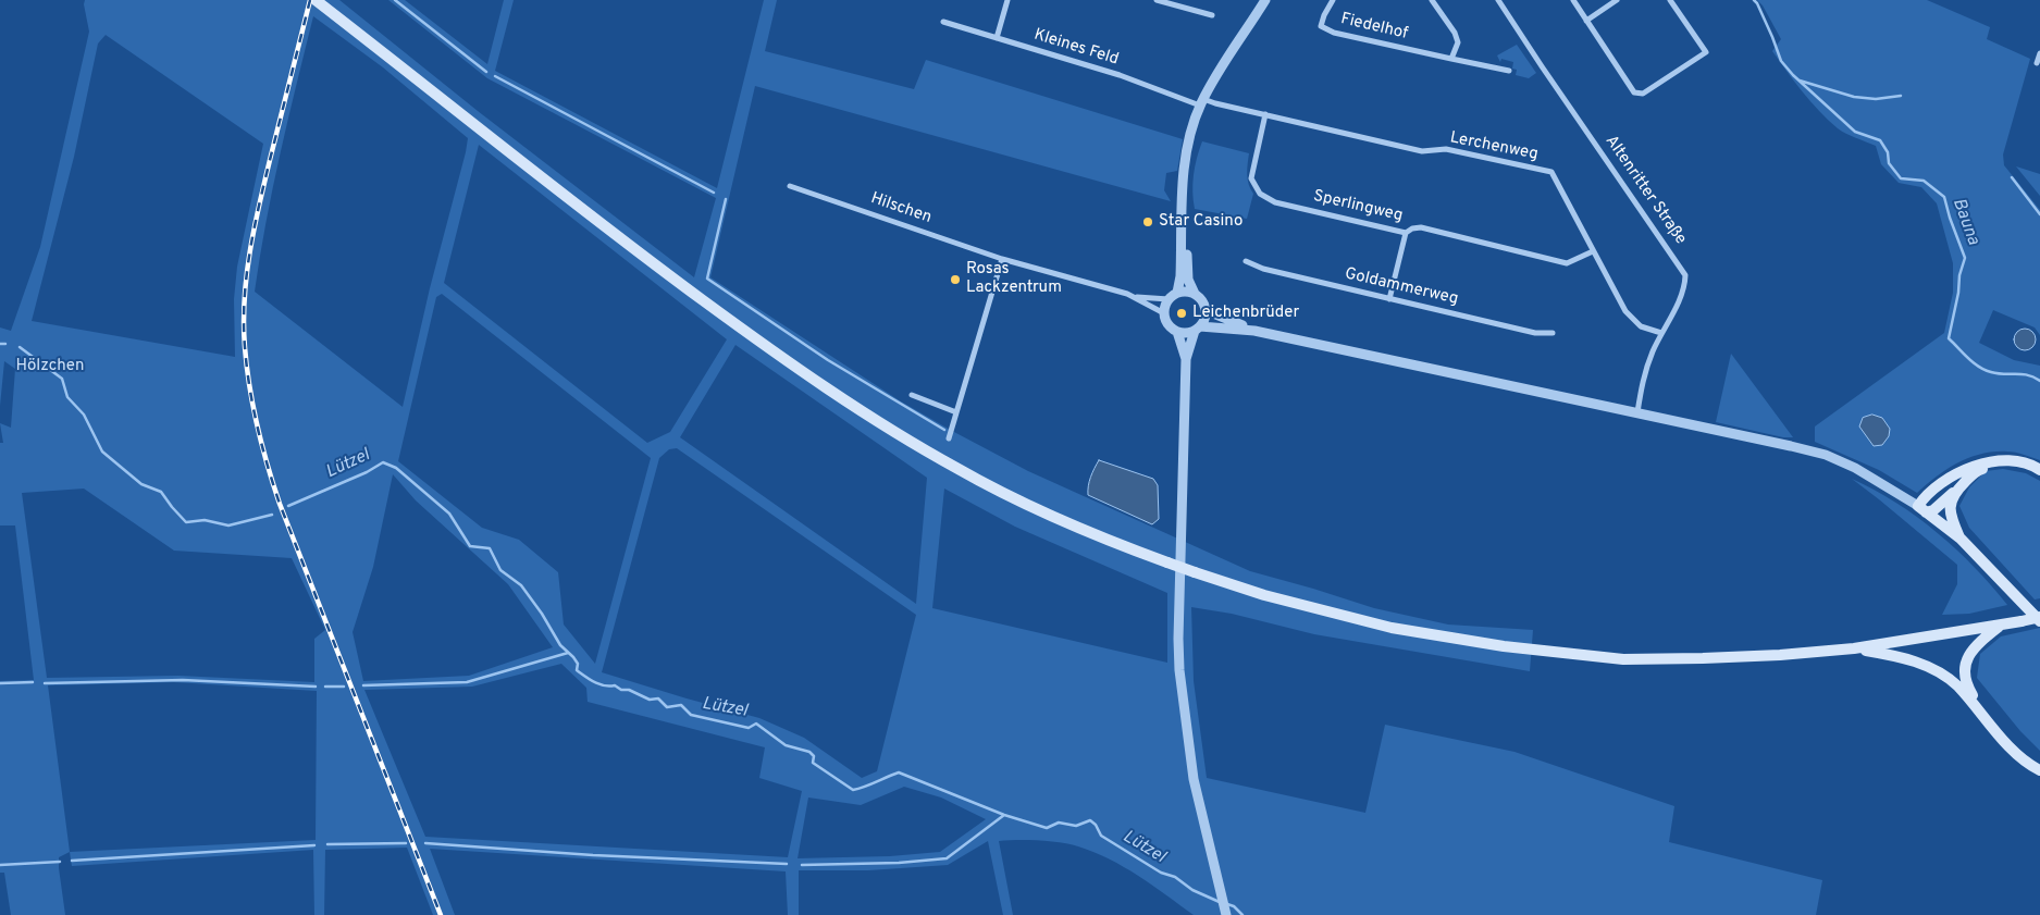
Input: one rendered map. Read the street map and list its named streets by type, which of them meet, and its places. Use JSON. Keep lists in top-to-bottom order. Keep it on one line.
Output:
{"streets":{"street":["Fiedelhof","Kleines Feld","Lerchenweg","Altenritter Straße","Sperlingweg","Hilschen","Goldammerweg"]},"crossings":[["Kleines Feld","Lerchenweg"],["Lerchenweg","Altenritter Straße"],["Lerchenweg","Sperlingweg"]],"water":["Bauna","Lützel"],"parks":["Hölzchen"],"places":["Star Casino","Rosas Lackzentrum","Leichenbrüder"]}
